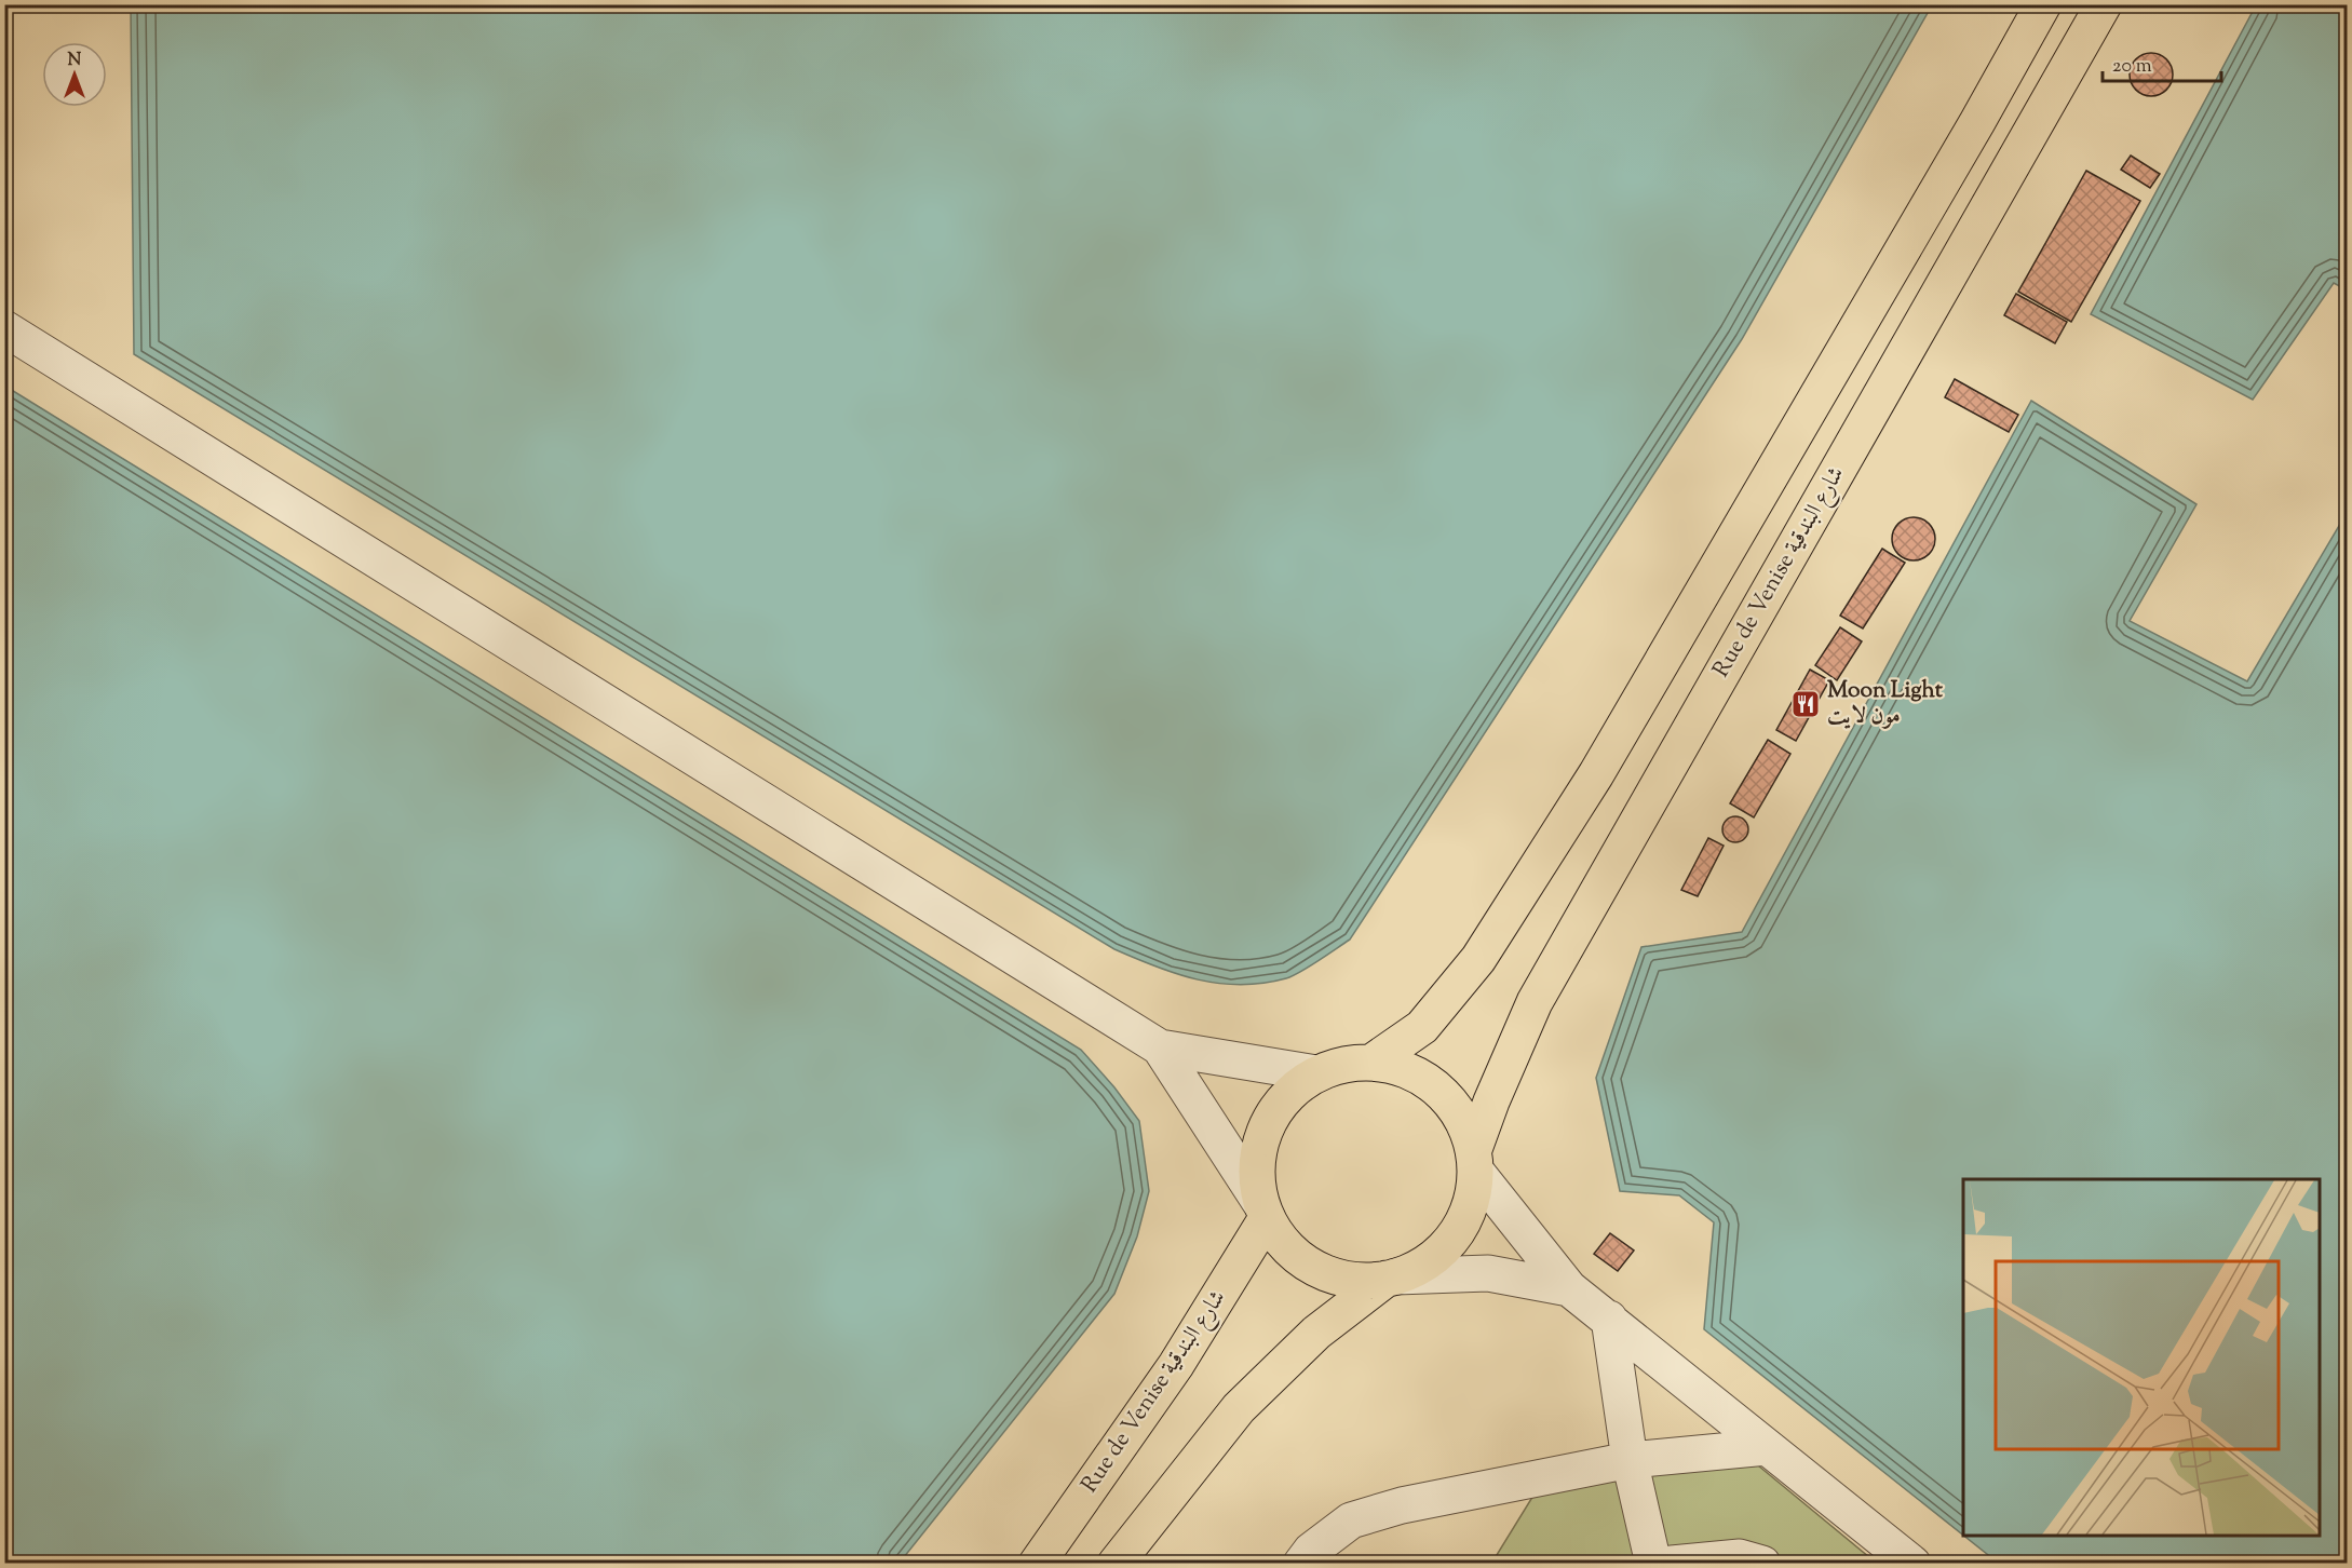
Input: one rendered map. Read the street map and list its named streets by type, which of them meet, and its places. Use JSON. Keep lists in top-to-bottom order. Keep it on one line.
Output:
{"streets":{"main road":["Rue de Venise شارع البندقية"]},"places":{"restaurant":["Moon Light مون لايت"]},"scale_bar":"20 m","north":"top"}
